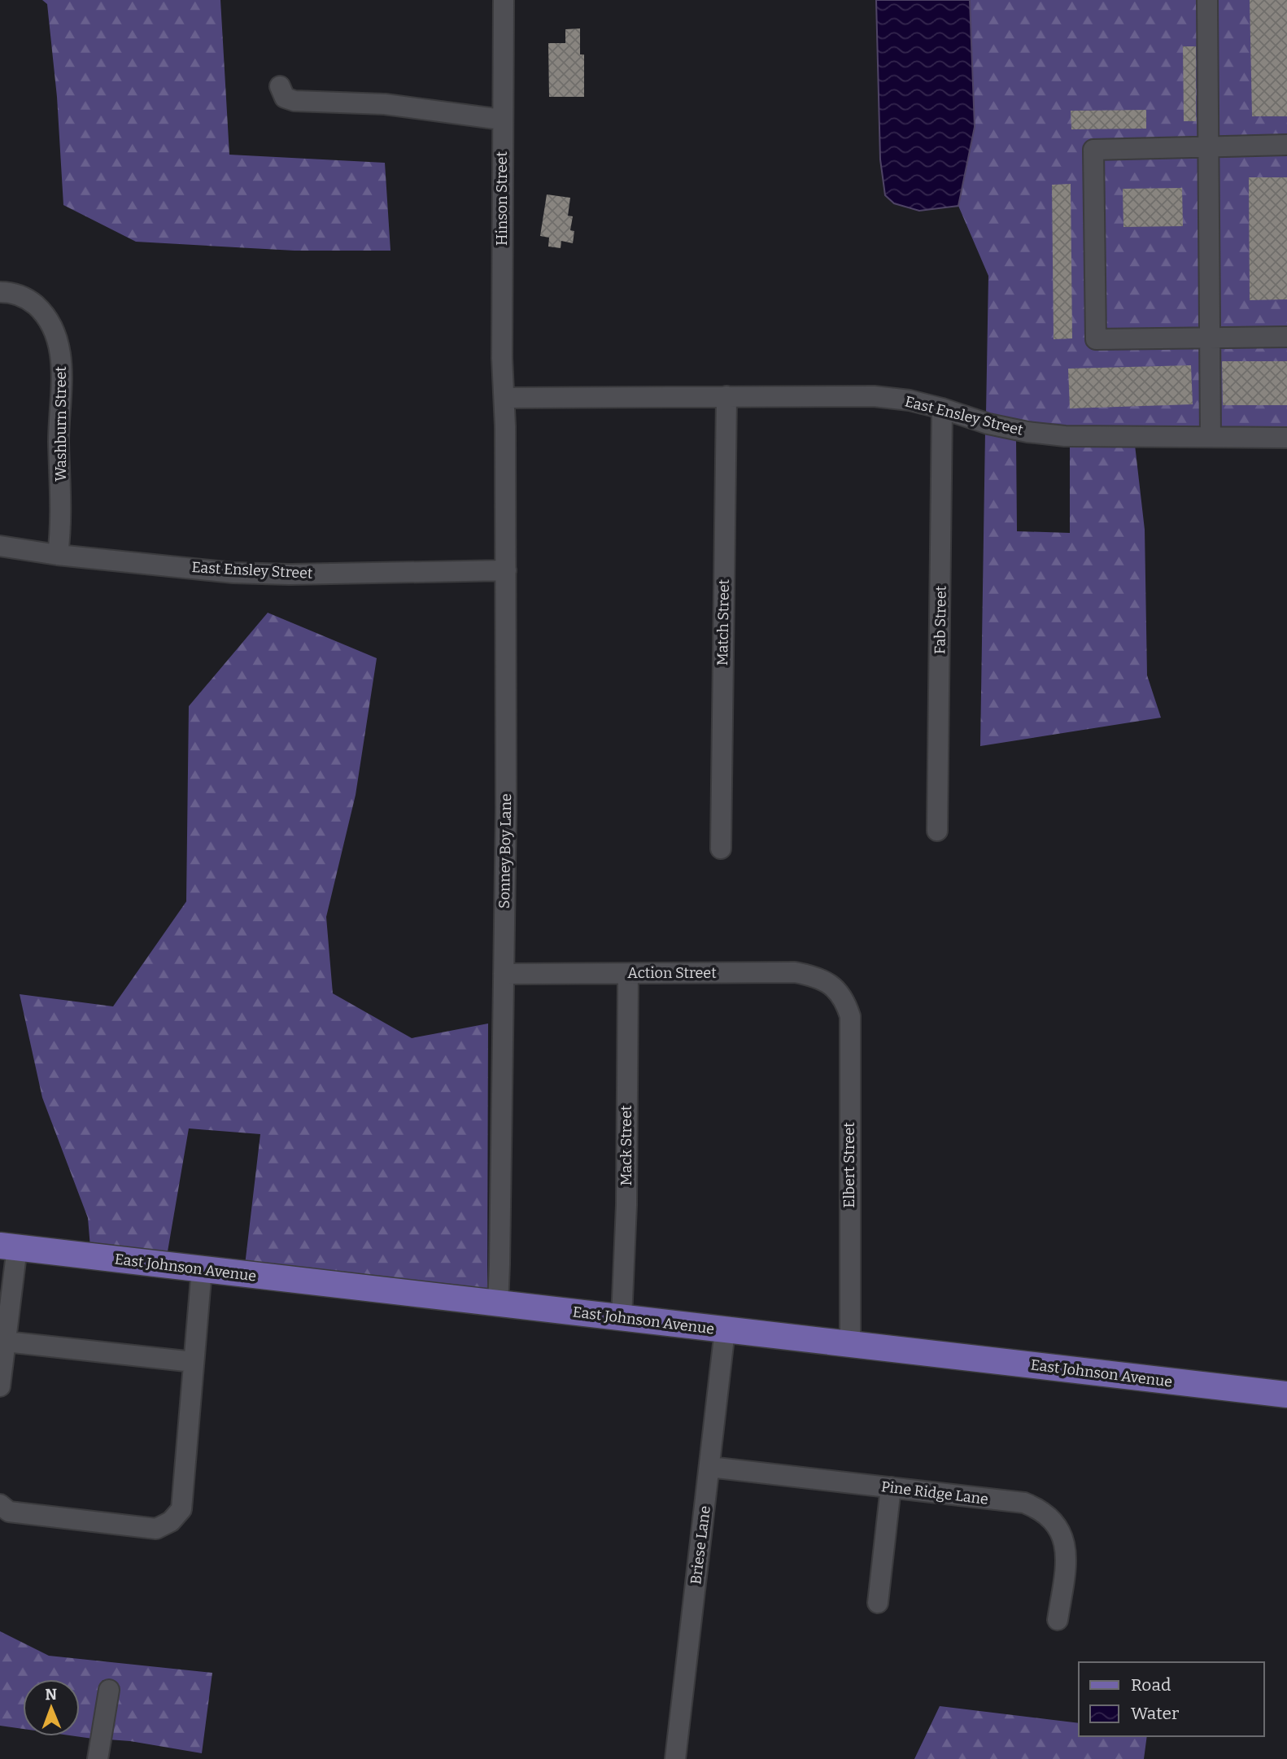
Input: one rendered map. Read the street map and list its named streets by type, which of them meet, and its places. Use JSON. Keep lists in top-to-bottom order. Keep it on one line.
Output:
{"streets":{"main road":["East Johnson Avenue"],"street":["Hinson Street","East Ensley Street","Washburn Street","Fab Street","Match Street","Sonney Boy Lane","Action Street","Mack Street","Elbert Street","Pine Ridge Lane","Briese Lane"]},"crossings":[["Hinson Street","East Ensley Street"],["Hinson Street","Sonney Boy Lane"],["East Ensley Street","Washburn Street"],["East Ensley Street","Fab Street"],["East Ensley Street","Match Street"],["East Ensley Street","Sonney Boy Lane"],["Sonney Boy Lane","Action Street"],["Sonney Boy Lane","East Johnson Avenue"],["Action Street","Mack Street"],["Action Street","Elbert Street"],["Mack Street","East Johnson Avenue"],["Elbert Street","East Johnson Avenue"],["East Johnson Avenue","Briese Lane"],["Pine Ridge Lane","Briese Lane"]],"legend":["Road","Water"],"north":"top"}
